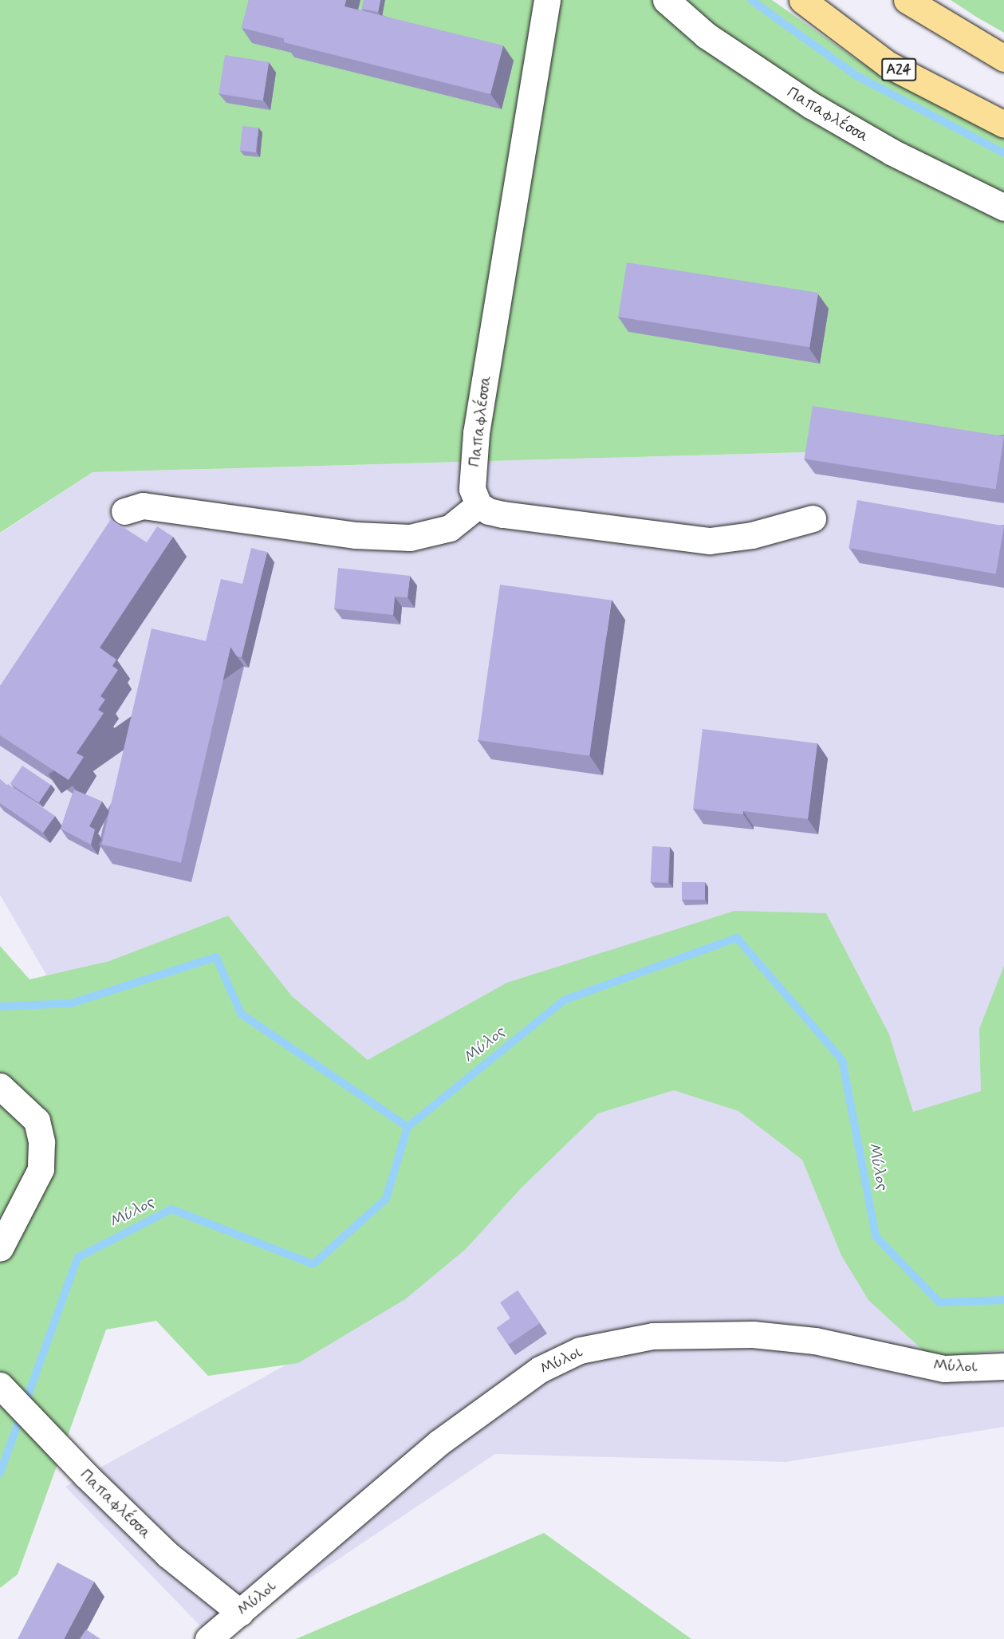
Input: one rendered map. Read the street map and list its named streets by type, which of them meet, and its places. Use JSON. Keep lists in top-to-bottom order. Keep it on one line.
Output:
{"streets":{"highway":["Α24"],"street":["Παπαφλέσσα","Μύλοι"]},"crossings":[["Παπαφλέσσα","Μύλοι"]],"water":["Μύλος"]}
